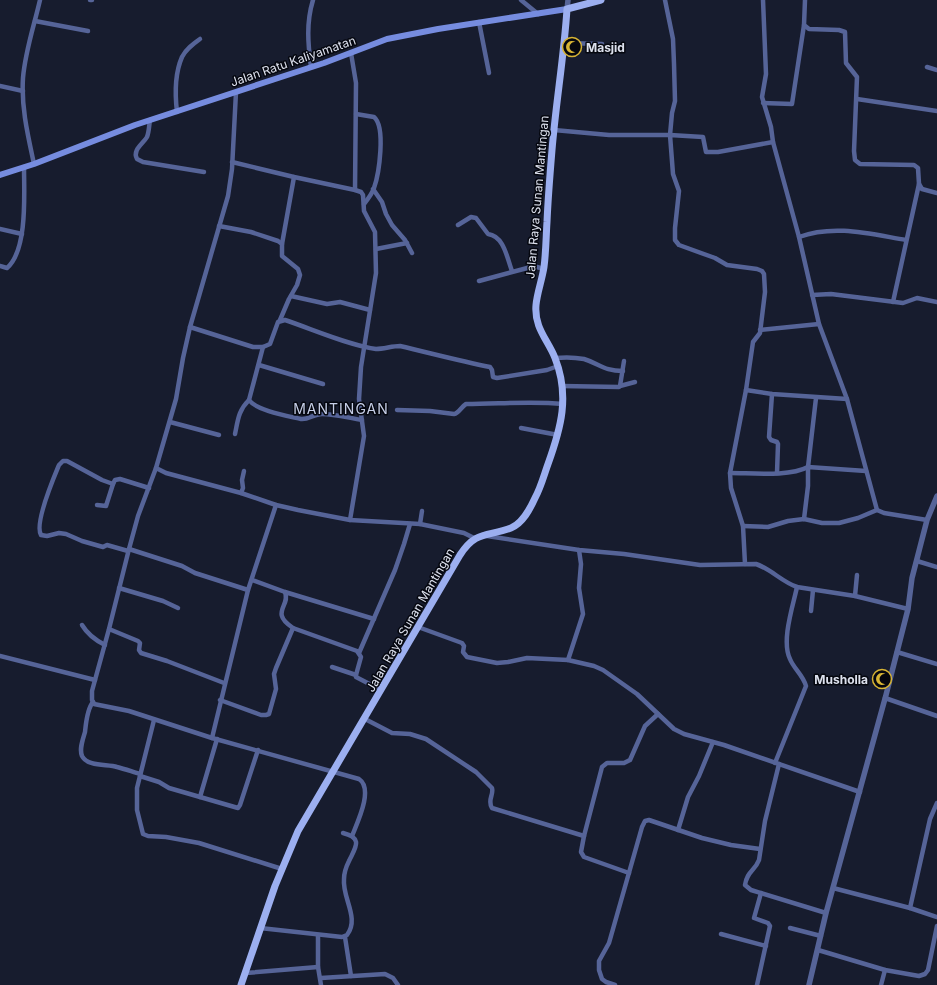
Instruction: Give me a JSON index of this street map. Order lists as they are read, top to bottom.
{
  "streets": {
    "main road": ["Jalan Ratu Kaliyamatan", "Jalan Raya Sunan Mantingan"]
  },
  "crossings": [
    ["Jalan Ratu Kaliyamatan", "Jalan Raya Sunan Mantingan"]
  ],
  "districts": ["MANTINGAN"],
  "places": {
    "mosque": ["Masjid", "Musholla"]
  }
}
